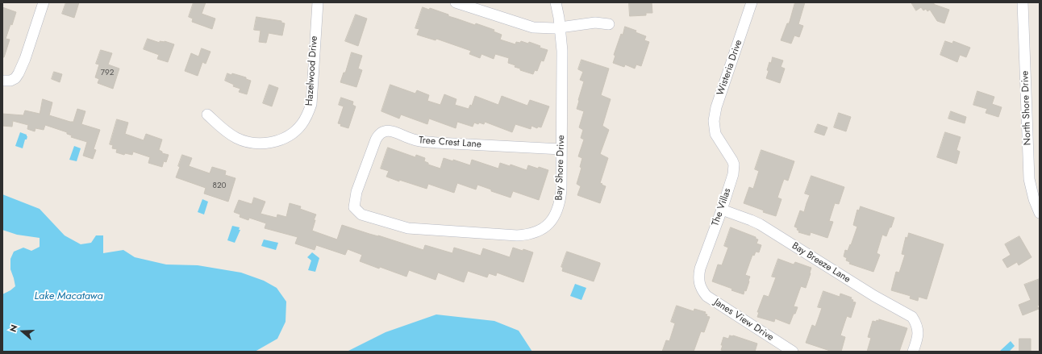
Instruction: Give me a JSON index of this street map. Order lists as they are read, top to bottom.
{
  "streets": {
    "street": [
      "Wisteria Drive",
      "Hazelwood Drive",
      "North Shore Drive",
      "Tree Crest Lane",
      "Bay Shore Drive",
      "The Villas",
      "Bay Breeze Lane",
      "Janes View Drive"
    ]
  },
  "crossings": [
    ["Wisteria Drive", "The Villas"],
    ["Tree Crest Lane", "Bay Shore Drive"],
    ["The Villas", "Bay Breeze Lane"],
    ["The Villas", "Janes View Drive"]
  ],
  "water": ["Lake Macatawa"],
  "house_numbers": ["792", "820"],
  "north": "left"
}
